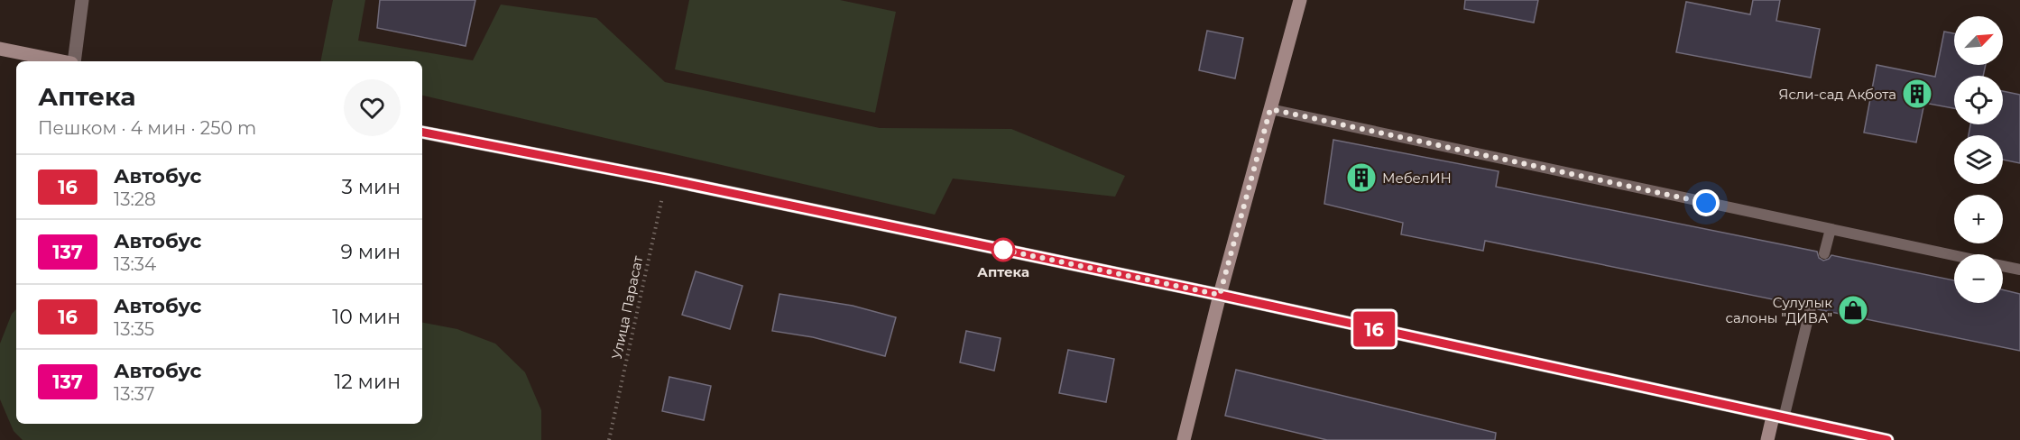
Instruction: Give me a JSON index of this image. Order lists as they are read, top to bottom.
{
  "streets": {
    "path": ["Улица Парасат"]
  },
  "places": {
    "building": ["Ясли-сад Ақбота", "МебелИН"],
    "other": ["Аптека"],
    "shop": ["Сулулык салоны \"ДИВА\""]
  },
  "lines": ["bus line 16"],
  "north": "top right",
  "page": {
    "on_map": "16",
    "map_buttons": ["+", "−"],
    "heading": ["Аптека", "Пешком · 4 мин · 250 m"],
    "list": [
      {
        "mark": "16",
        "name": "Автобус",
        "note": "13:28",
        "value": "3 мин"
      },
      {
        "mark": "137",
        "name": "Автобус",
        "note": "13:34",
        "value": "9 мин"
      },
      {
        "mark": "16",
        "name": "Автобус",
        "note": "13:35",
        "value": "10 мин"
      },
      {
        "mark": "137",
        "name": "Автобус",
        "note": "13:37",
        "value": "12 мин"
      }
    ]
  }
}
